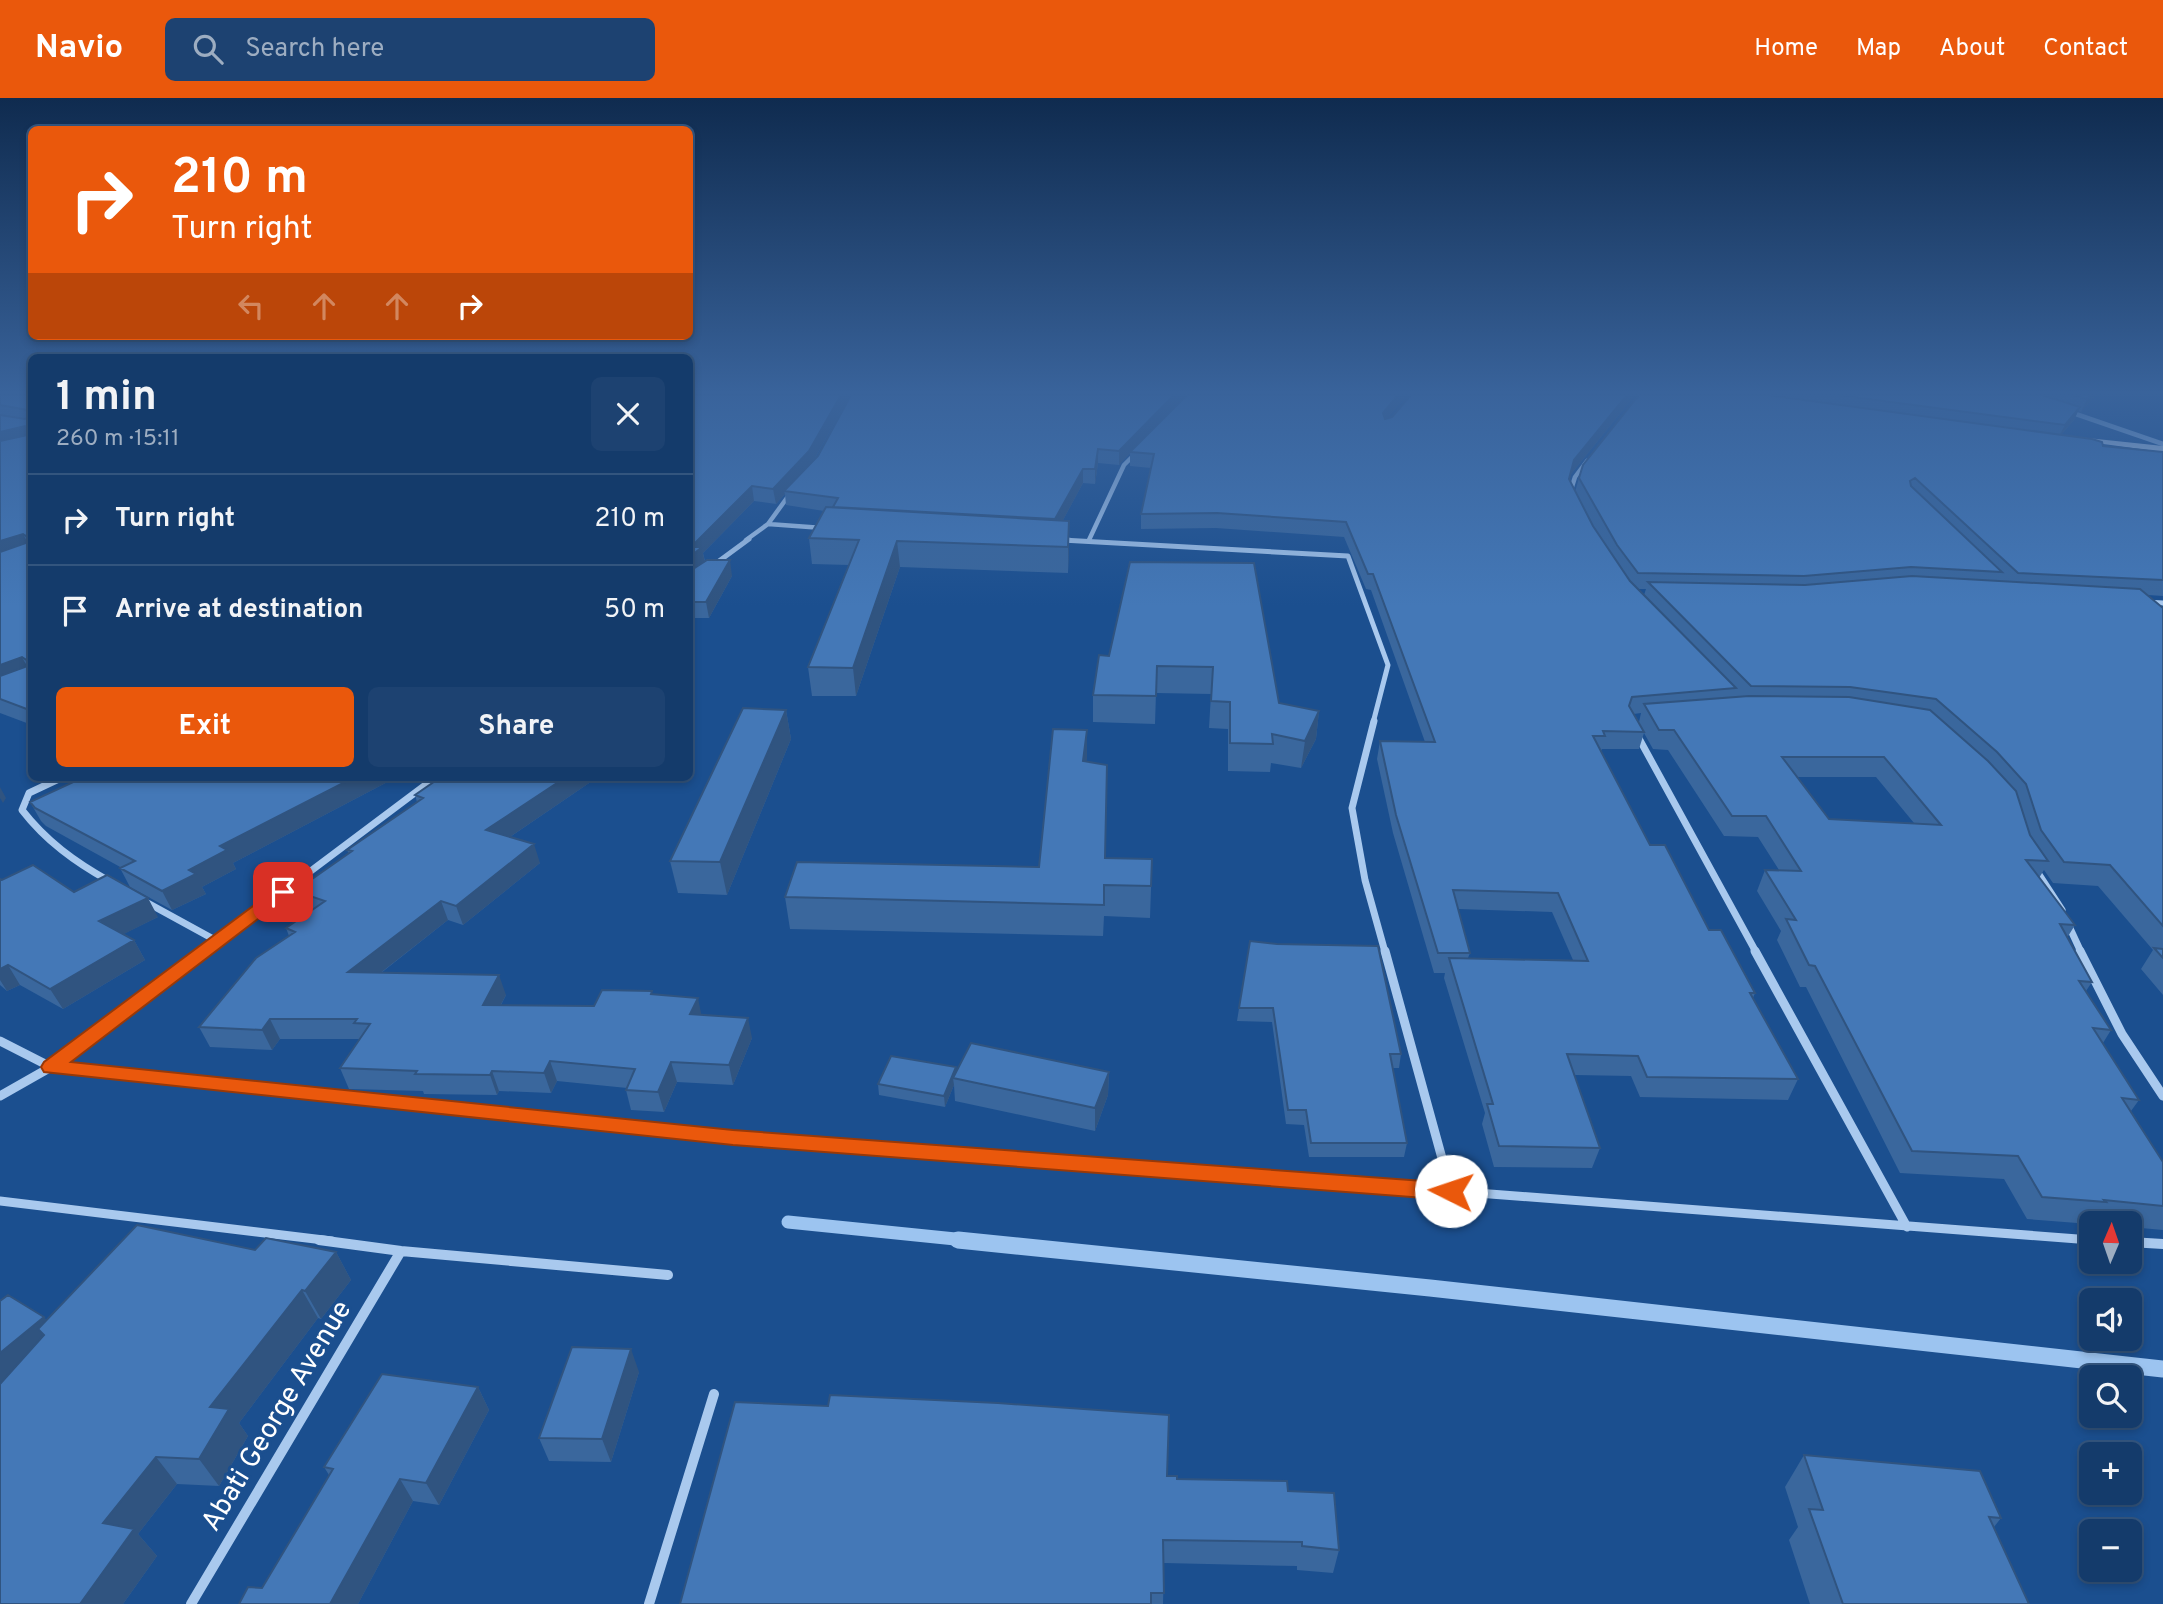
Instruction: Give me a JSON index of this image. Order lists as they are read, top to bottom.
{
  "streets": {
    "street": ["Abati George Avenue"]
  },
  "north": "top",
  "page": {
    "header": "Navio",
    "search": "Search here",
    "nav": [
      "Home",
      "Map",
      "About",
      "Contact"
    ],
    "turn": ["210 m", "Turn right"],
    "heading": ["1 min", "260 m · 15:11"],
    "list": [
      {
        "name": "Turn right",
        "value": "210 m"
      },
      {
        "name": "Arrive at destination",
        "value": "50 m"
      }
    ],
    "buttons": ["Exit", "Share"],
    "map_buttons": ["+", "−"]
  }
}
